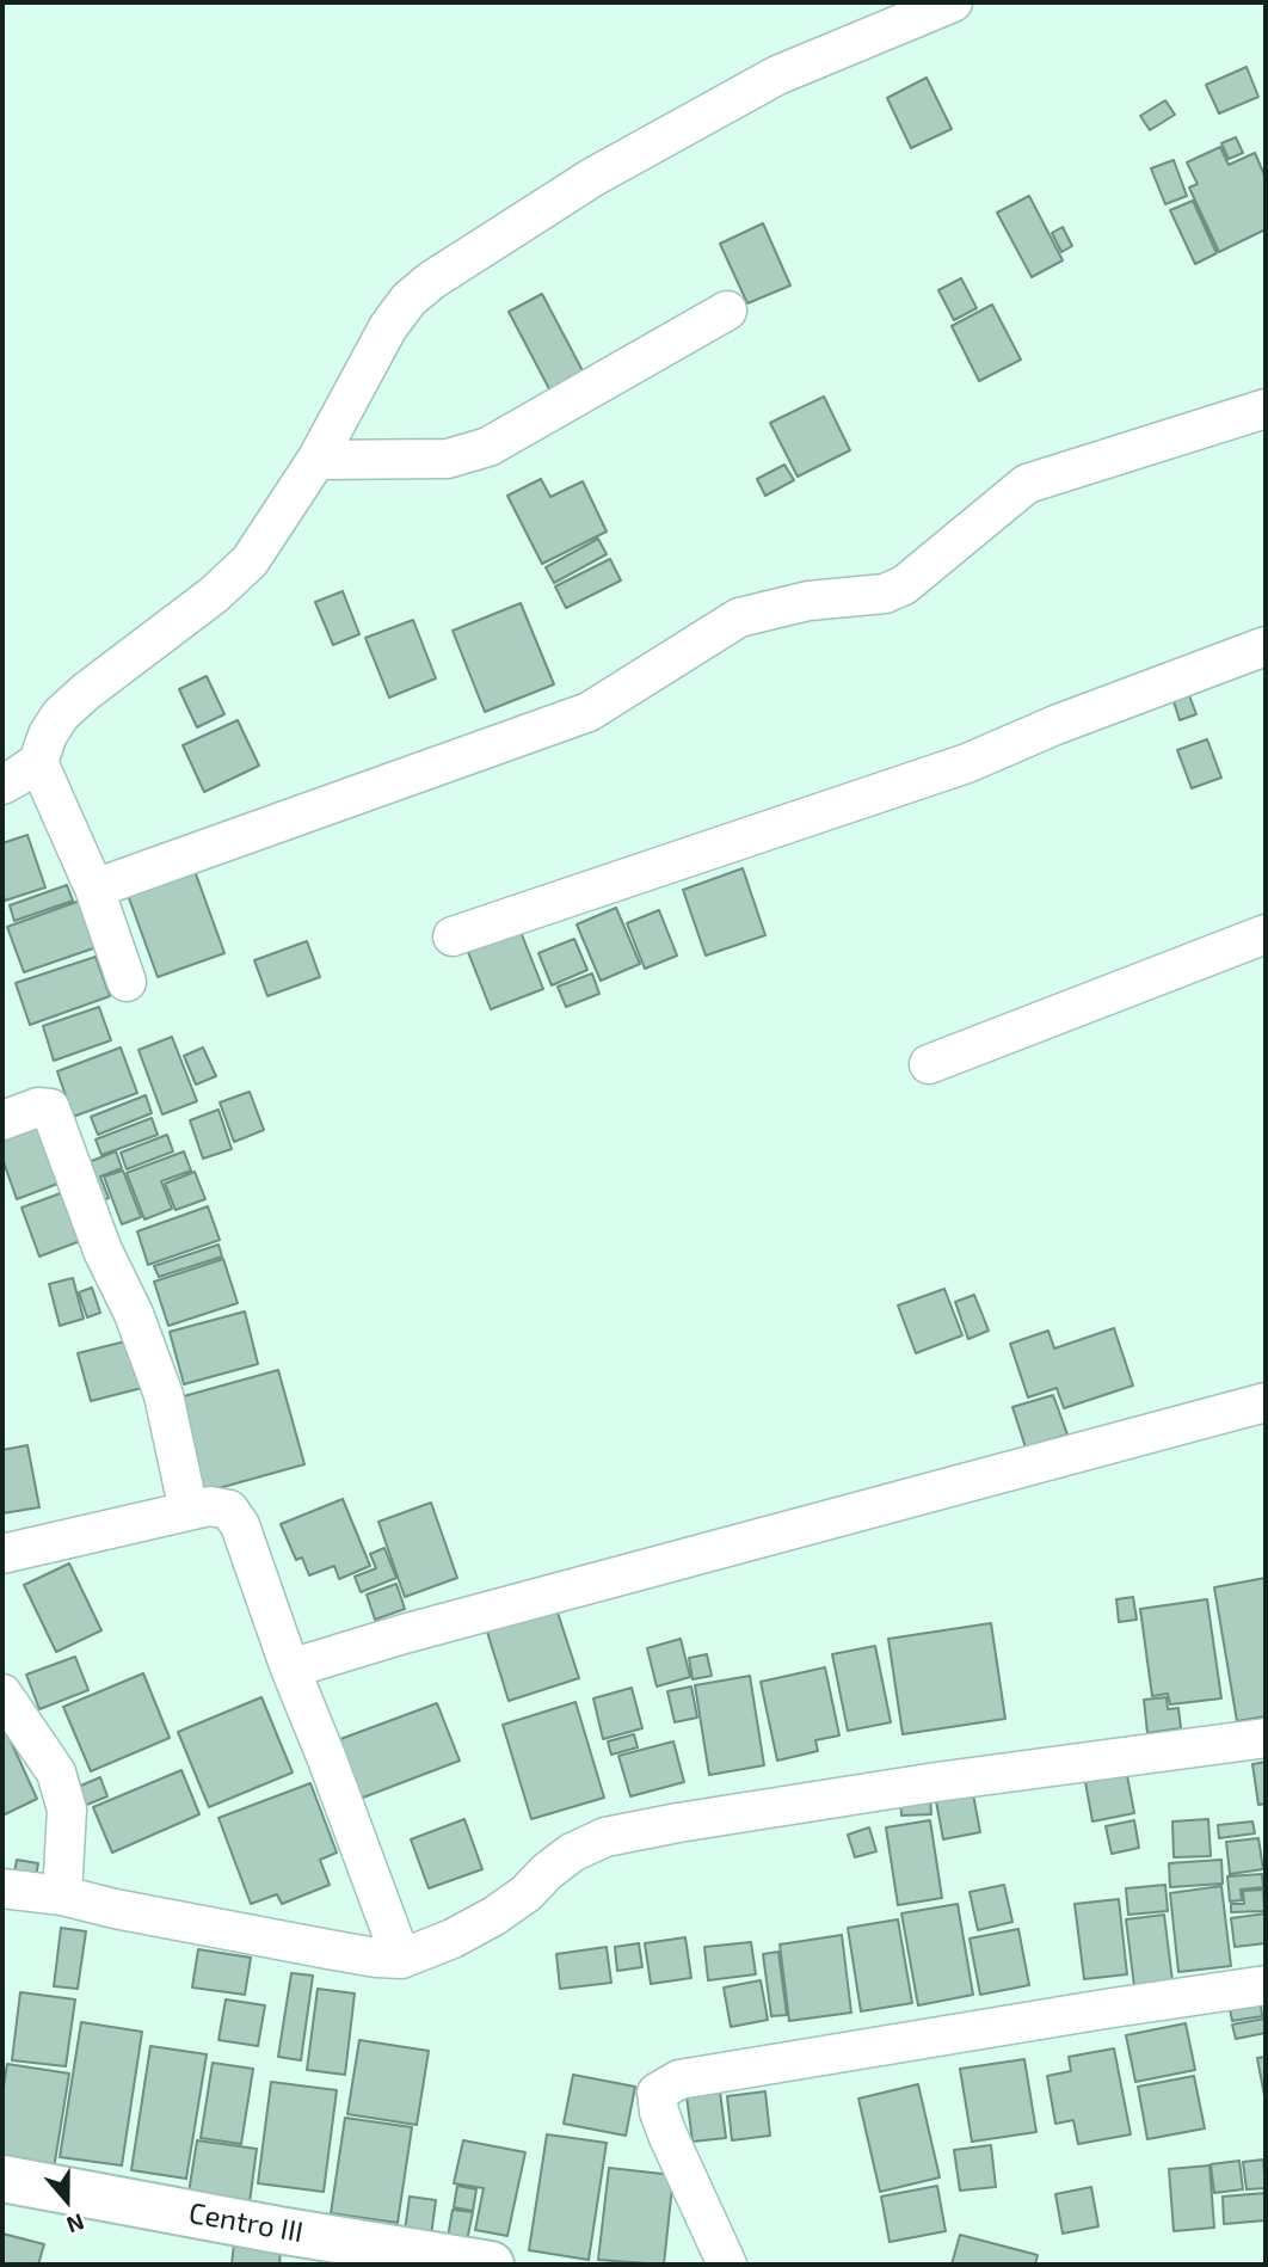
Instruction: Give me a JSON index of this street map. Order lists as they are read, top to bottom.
{
  "streets": {
    "street": ["Centro III"]
  },
  "north": "bottom"
}
